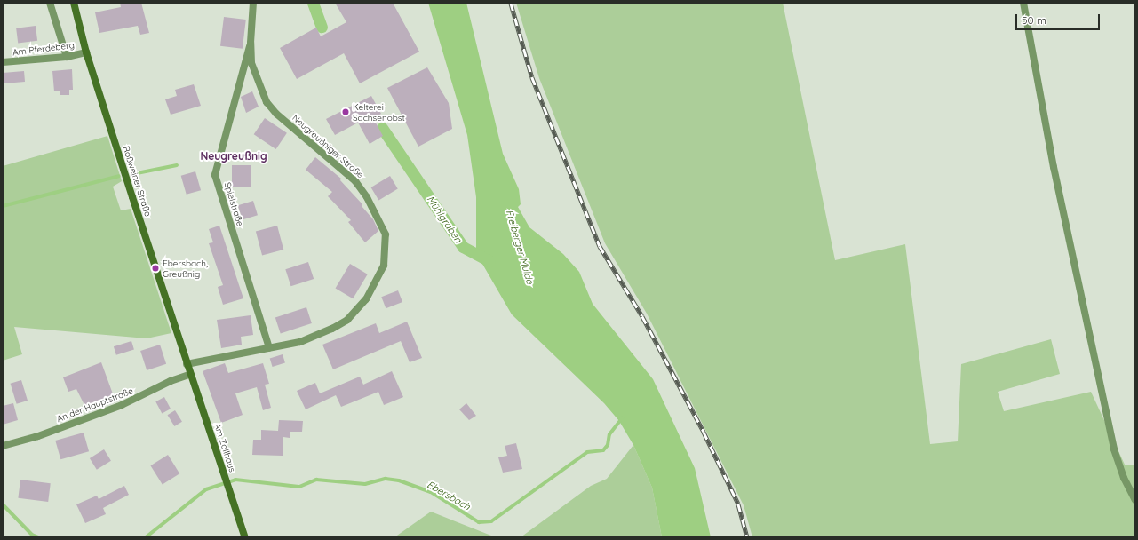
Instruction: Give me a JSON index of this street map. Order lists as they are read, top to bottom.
{
  "streets": {
    "main road": ["Roßweiner Straße", "Am Zollhaus"],
    "street": [
      "Am Pferdeberg",
      "Neugreußniger Straße",
      "Spielstraße",
      "An der Hauptstraße"
    ]
  },
  "crossings": [
    ["Am Pferdeberg", "Roßweiner Straße"],
    ["Neugreußniger Straße", "Roßweiner Straße"],
    ["Neugreußniger Straße", "Spielstraße"],
    ["Neugreußniger Straße", "Am Zollhaus"],
    ["Roßweiner Straße", "Am Zollhaus"],
    ["An der Hauptstraße", "Am Zollhaus"]
  ],
  "districts": ["Neugreußnig"],
  "water": ["Mühlgraben", "Freiberger Mulde", "Ebersbach"],
  "places": ["Kelterei Sachsenobst", "Ebersbach, Greußnig"],
  "scale_bar": "50 m"
}
